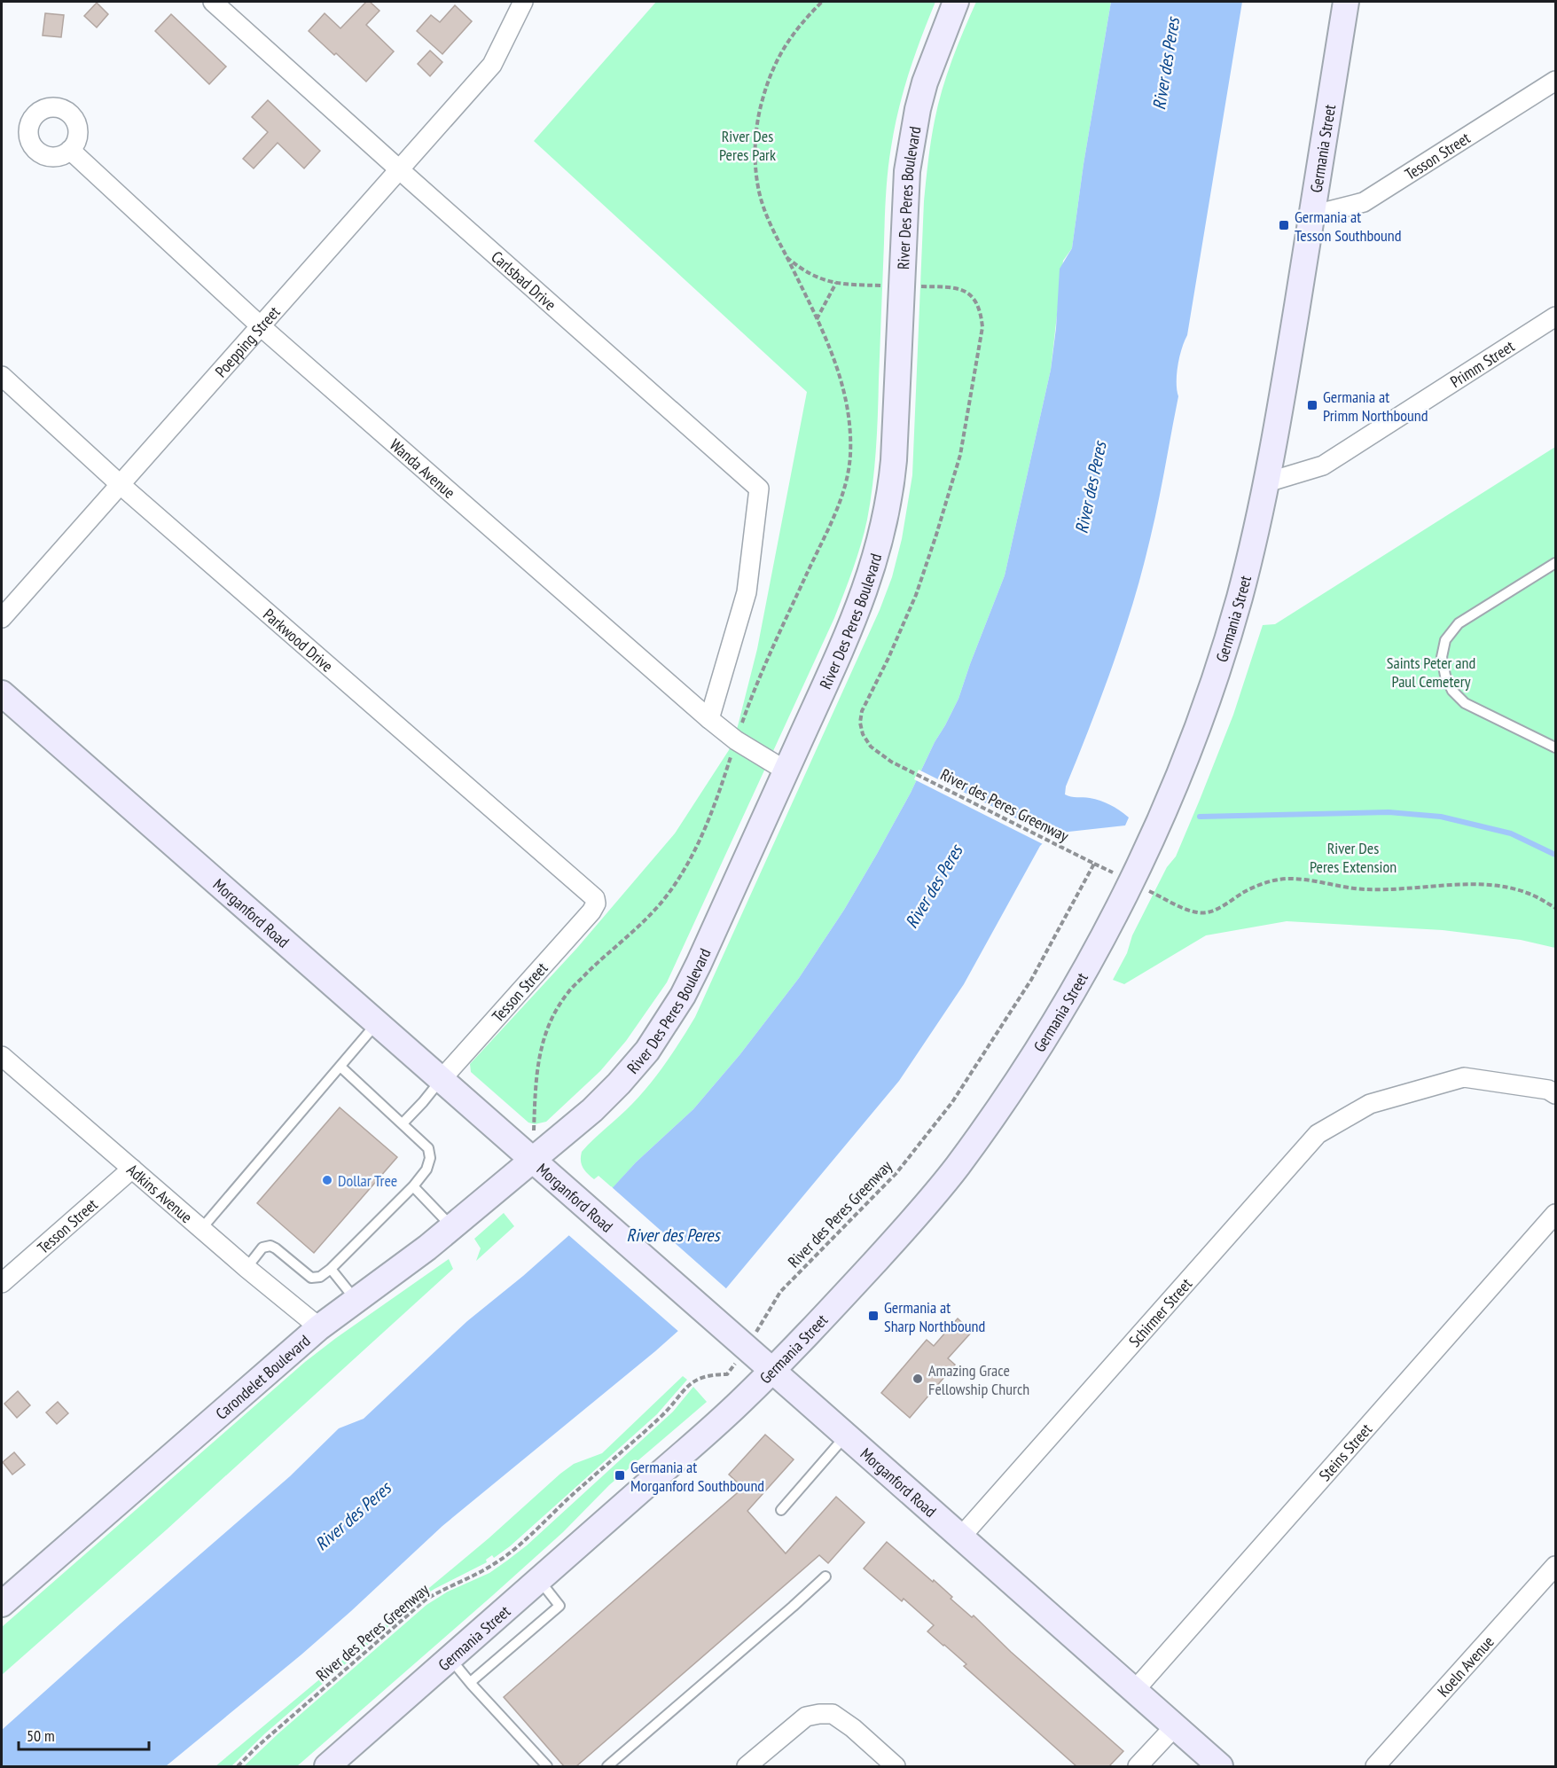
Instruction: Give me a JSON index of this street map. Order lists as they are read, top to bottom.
{
  "streets": {
    "main road": [
      "Germania Street",
      "River Des Peres Boulevard",
      "Morganford Road",
      "Carondelet Boulevard"
    ],
    "street": [
      "Tesson Street",
      "Carlsbad Drive",
      "Poepping Street",
      "Primm Street",
      "Wanda Avenue",
      "Parkwood Drive",
      "Adkins Avenue",
      "Schirmer Street",
      "Steins Street",
      "Koeln Avenue"
    ],
    "path": ["River des Peres Greenway"]
  },
  "crossings": [
    ["Germania Street", "Tesson Street"],
    ["Germania Street", "Primm Street"],
    ["Germania Street", "Morganford Road"],
    ["Tesson Street", "Parkwood Drive"],
    ["Tesson Street", "Morganford Road"],
    ["Tesson Street", "Adkins Avenue"],
    ["River Des Peres Boulevard", "Wanda Avenue"],
    ["River Des Peres Boulevard", "Morganford Road"],
    ["River Des Peres Boulevard", "Carondelet Boulevard"],
    ["Carlsbad Drive", "Poepping Street"],
    ["Carlsbad Drive", "Wanda Avenue"],
    ["Poepping Street", "Wanda Avenue"],
    ["Poepping Street", "Parkwood Drive"],
    ["Morganford Road", "Schirmer Street"],
    ["Morganford Road", "Carondelet Boulevard"],
    ["Morganford Road", "Steins Street"],
    ["Adkins Avenue", "Carondelet Boulevard"]
  ],
  "water": ["River des Peres"],
  "parks": ["River Des Peres Park", "Saints Peter and Paul Cemetery", "River Des Peres Extension"],
  "places": {
    "transit": [
      "Germania at Tesson Southbound",
      "Germania at Primm Northbound",
      "Germania at Sharp Northbound",
      "Germania at Morganford Southbound"
    ],
    "other": ["Dollar Tree", "Amazing Grace Fellowship Church"]
  },
  "scale_bar": "50 m"
}
